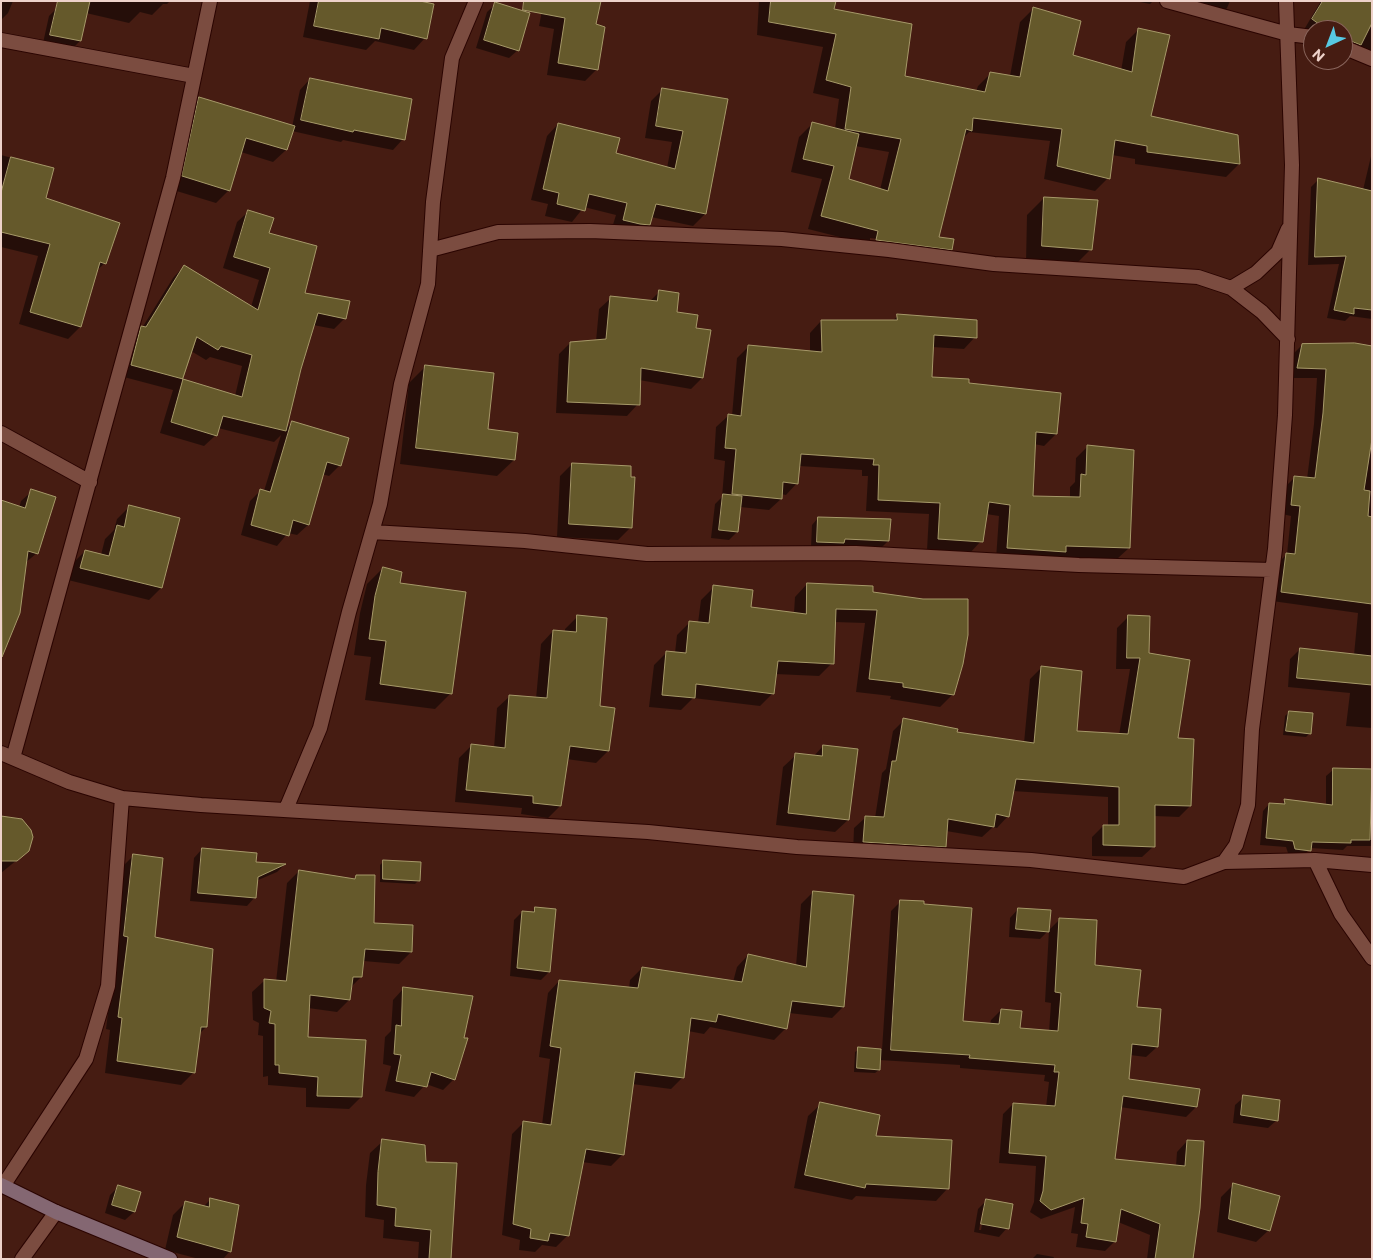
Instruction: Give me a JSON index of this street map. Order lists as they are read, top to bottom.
{
  "north": "bottom left"
}
